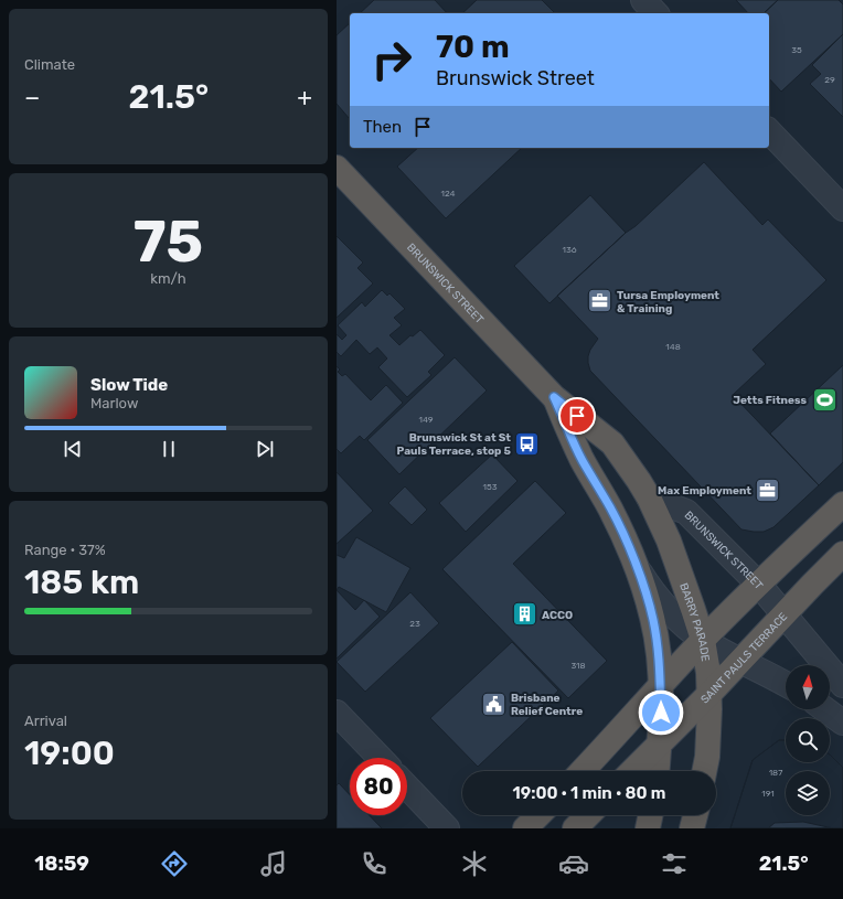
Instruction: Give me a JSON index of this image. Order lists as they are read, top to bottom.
{
  "streets": {
    "highway": ["BRUNSWICK STREET", "BARRY PARADE", "SAINT PAULS TERRACE"]
  },
  "crossings": [
    ["BRUNSWICK STREET", "BARRY PARADE"],
    ["BRUNSWICK STREET", "SAINT PAULS TERRACE"],
    ["BARRY PARADE", "SAINT PAULS TERRACE"]
  ],
  "places": {
    "office": ["Tursa Employment & Training", "Max Employment"],
    "sports": ["Jetts Fitness"],
    "bus stop": ["Brunswick St at St Pauls Terrace, stop 5"],
    "building": ["ACCO"],
    "public building": ["Brisbane Relief Centre"]
  },
  "house_numbers": [
    "35",
    "29",
    "124",
    "136",
    "148",
    "149",
    "153",
    "23",
    "318",
    "187",
    "191"
  ],
  "north": "top",
  "page": {
    "tile": [
      "Climate",
      ["75", "km/h"],
      ["Range · 37%", "185 km"],
      ["Arrival", "19:00"]
    ],
    "turn": ["70 m", "Brunswick Street"],
    "heat": ["−", "21.5°", "+"],
    "then": "Then",
    "song": ["Slow Tide", "Marlow"],
    "limit": "80",
    "trip": "19:00 · 1 min · 80 m",
    "tabs": ["18:59", "21.5°"]
  }
}
